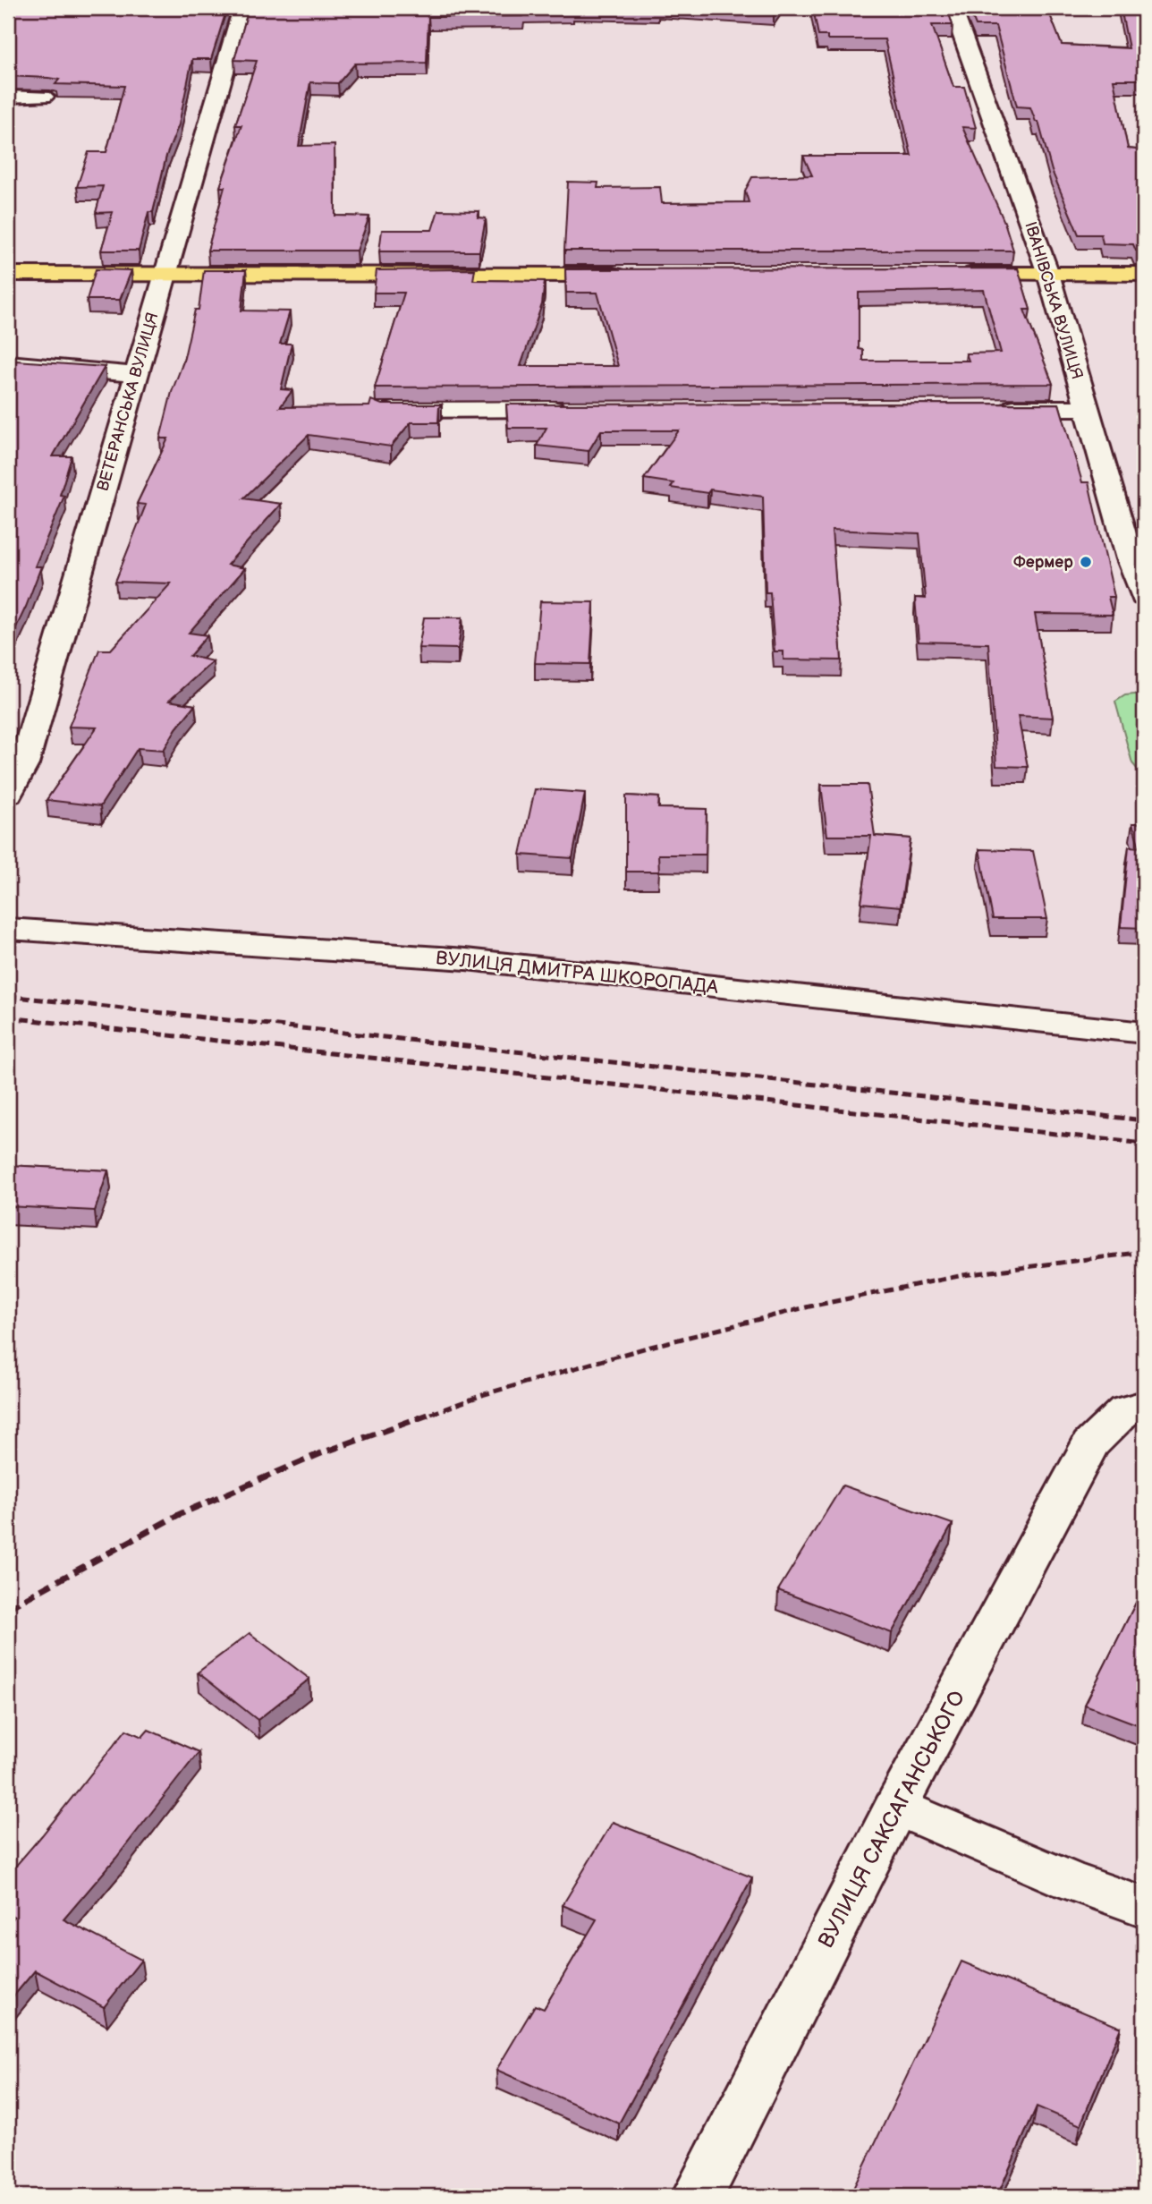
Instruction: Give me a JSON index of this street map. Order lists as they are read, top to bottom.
{
  "streets": {
    "street": [
      "ІВАНІВСЬКА ВУЛИЦЯ",
      "ВЕТЕРАНСЬКА ВУЛИЦЯ",
      "ВУЛИЦЯ ДМИТРА ШКОРОПАДА",
      "ВУЛИЦЯ САКСАГАНСЬКОГО"
    ]
  },
  "places": ["Фермер"]
}
